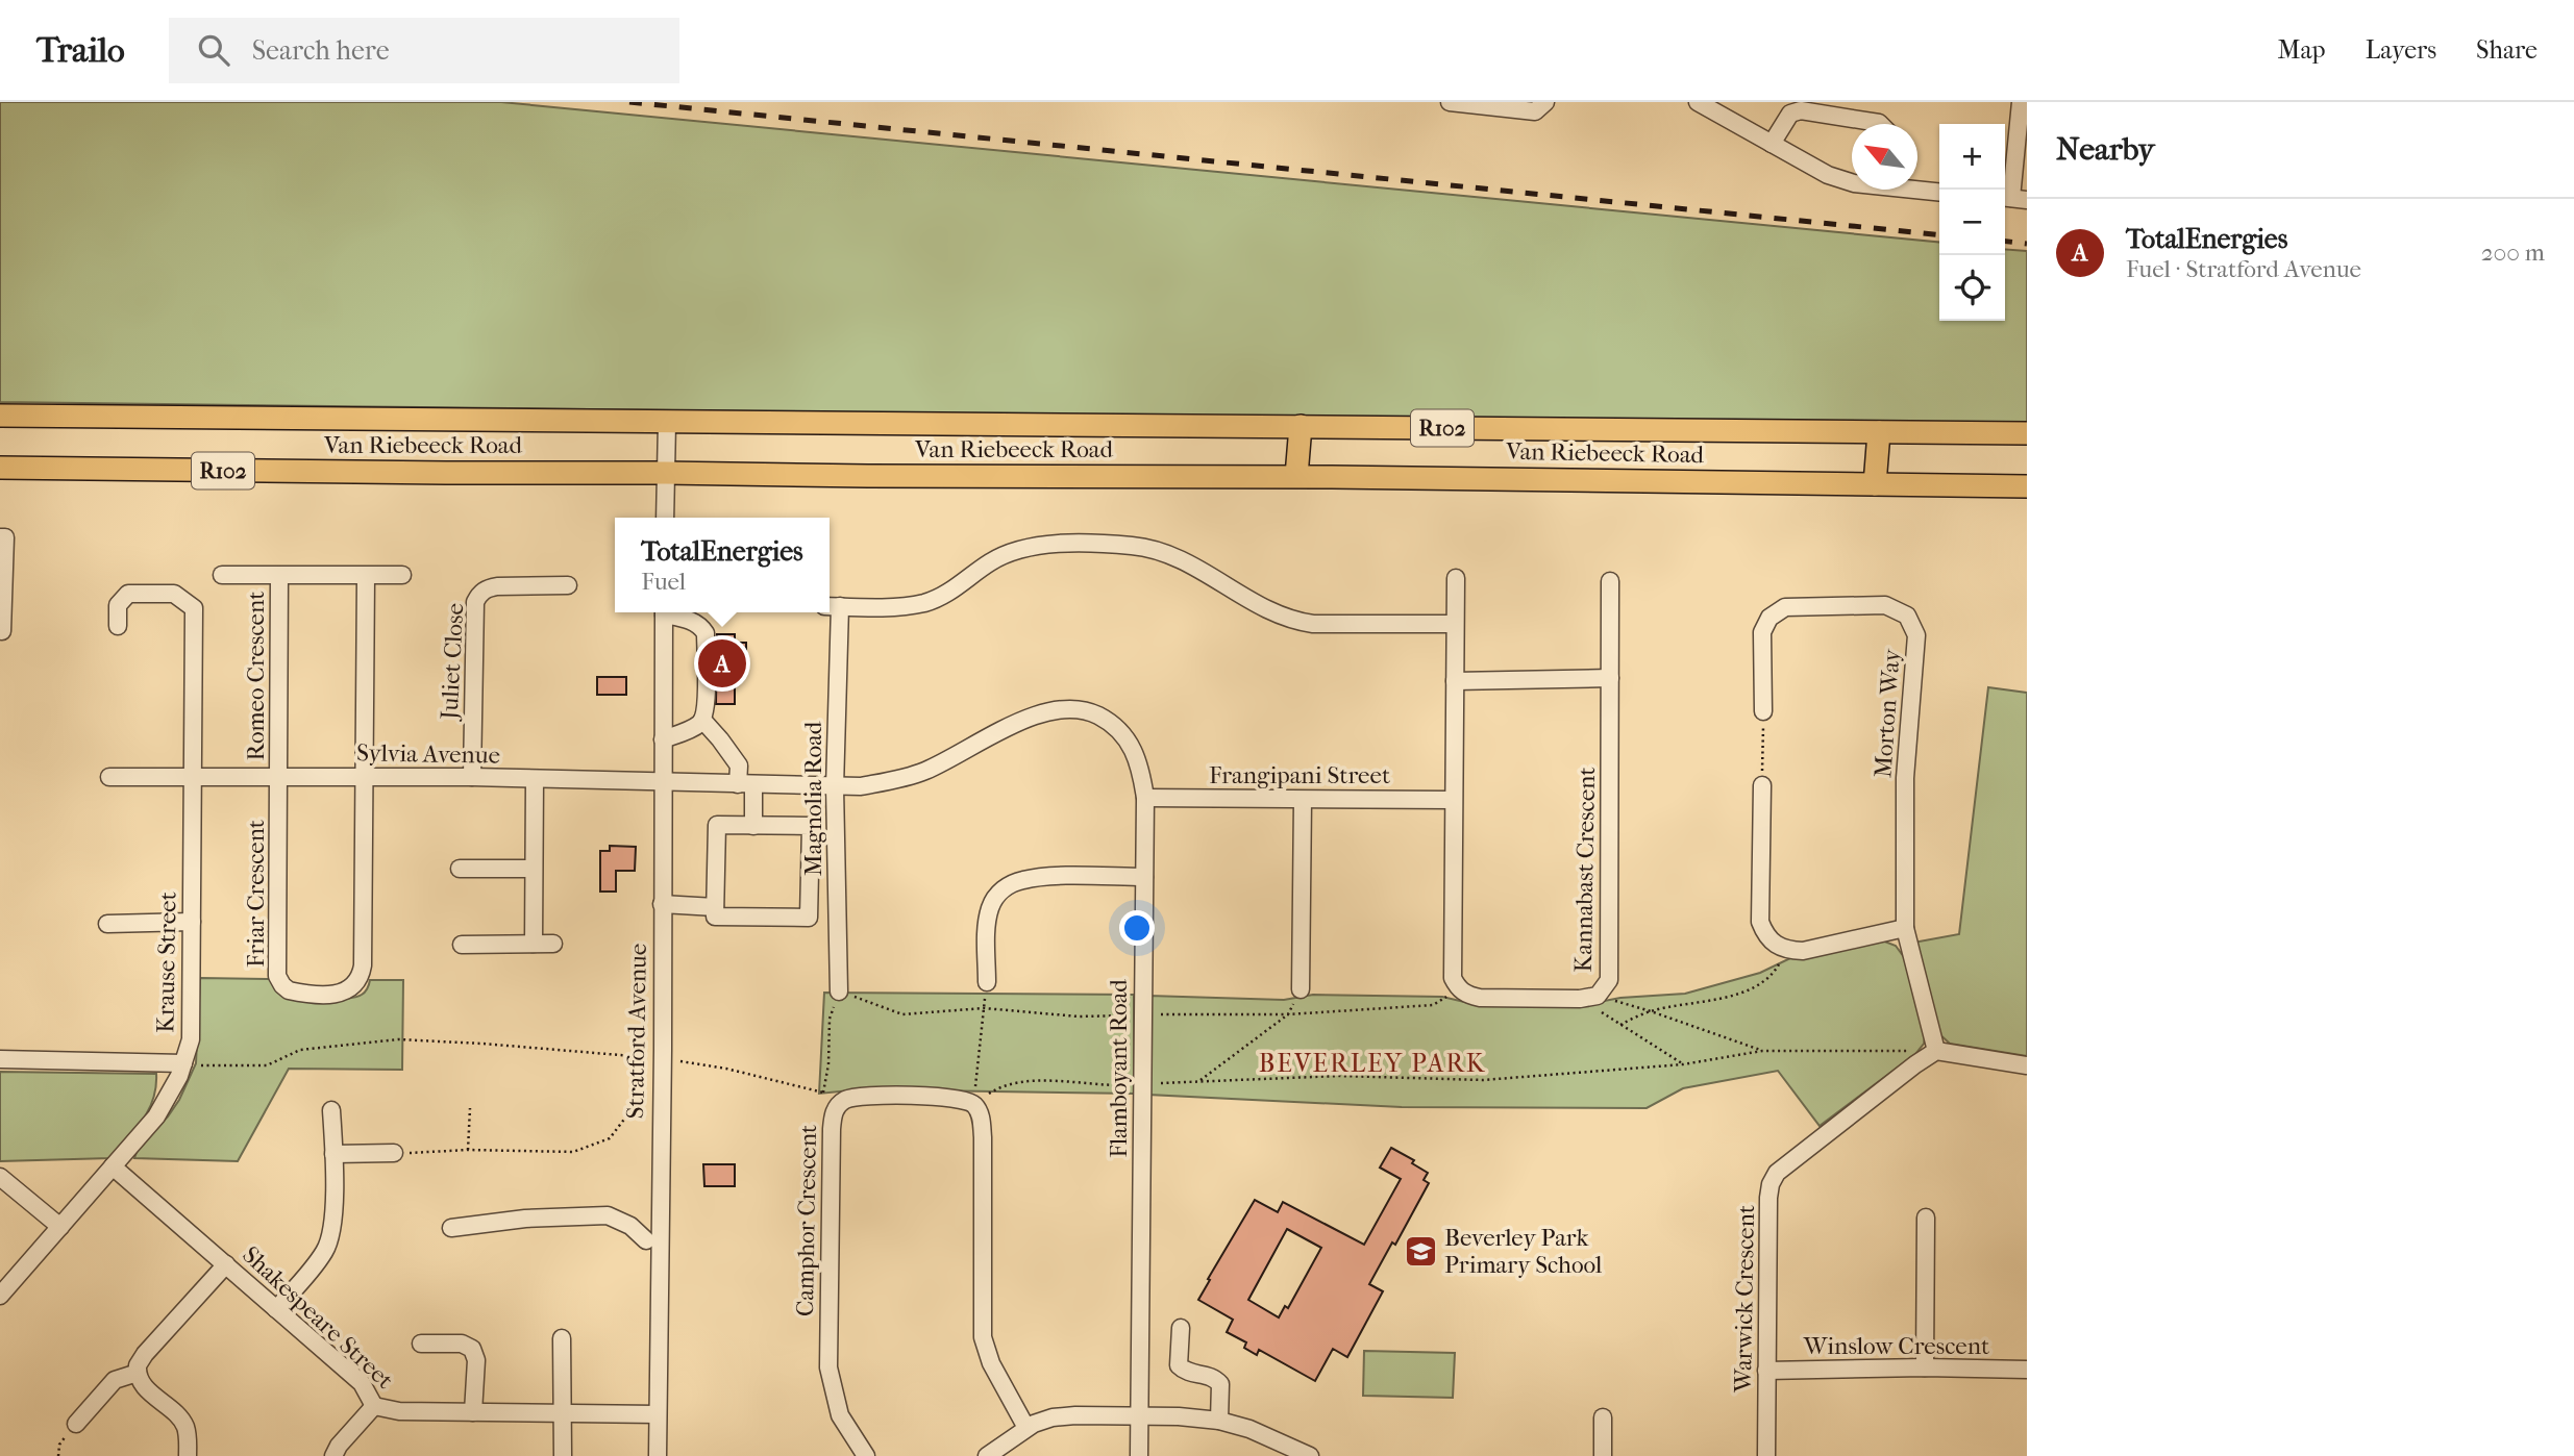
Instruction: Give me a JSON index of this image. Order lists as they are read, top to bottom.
{
  "streets": {
    "main road": ["R102", "Van Riebeeck Road"],
    "street": [
      "Juliet Close",
      "Romeo Crescent",
      "Morton Way",
      "Sylvia Avenue",
      "Frangipani Street",
      "Magnolia Road",
      "Kannabast Crescent",
      "Friar Crescent",
      "Krause Street",
      "Stratford Avenue",
      "Flamboyant Road",
      "Camphor Crescent",
      "Warwick Crescent",
      "Shakespeare Street",
      "Winslow Crescent"
    ]
  },
  "crossings": [
    ["Juliet Close", "Sylvia Avenue"],
    ["Romeo Crescent", "Sylvia Avenue"],
    ["Romeo Crescent", "Friar Crescent"],
    ["Morton Way", "Warwick Crescent"],
    ["Sylvia Avenue", "Friar Crescent"],
    ["Sylvia Avenue", "Krause Street"],
    ["Sylvia Avenue", "Stratford Avenue"],
    ["Sylvia Avenue", "Flamboyant Road"],
    ["Frangipani Street", "Kannabast Crescent"],
    ["Frangipani Street", "Flamboyant Road"],
    ["Magnolia Road", "Flamboyant Road"],
    ["Krause Street", "Shakespeare Street"],
    ["Stratford Avenue", "Flamboyant Road"],
    ["Stratford Avenue", "Shakespeare Street"],
    ["Warwick Crescent", "Winslow Crescent"]
  ],
  "districts": ["BEVERLEY PARK"],
  "places": {
    "school or university": ["Beverley Park Primary School"]
  },
  "north": "top left",
  "page": {
    "header": "Trailo",
    "search": "Search here",
    "nav": ["Map", "Layers", "Share"],
    "heading": "Nearby",
    "map_buttons": ["+", "−"],
    "list": [
      {
        "mark": "A",
        "name": "TotalEnergies",
        "note": "Fuel · Stratford Avenue",
        "value": "200 m"
      }
    ],
    "popup": ["TotalEnergies", "Fuel"],
    "pins": "A"
  }
}
